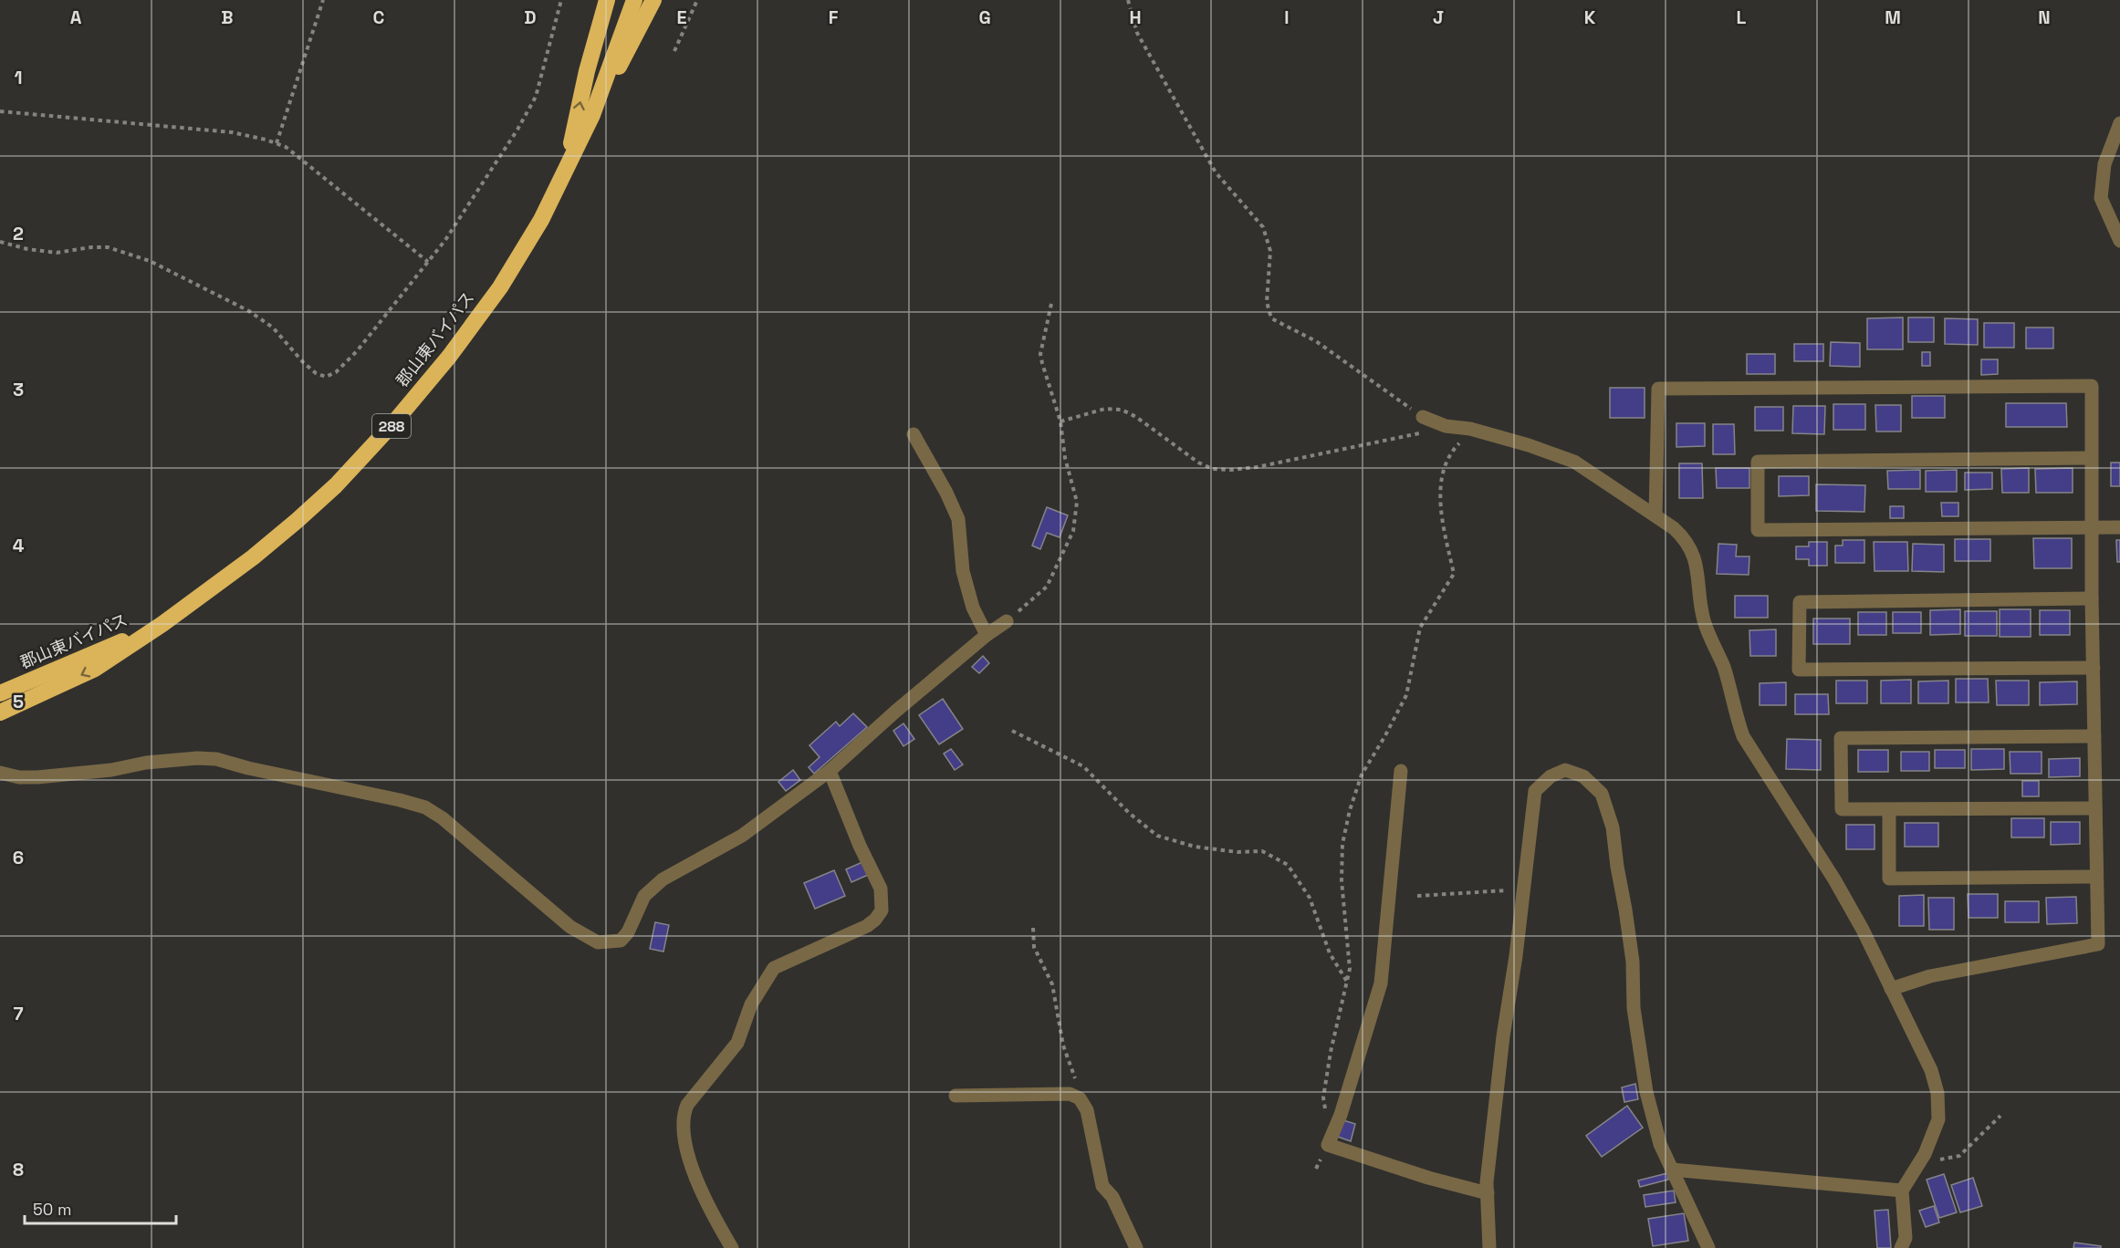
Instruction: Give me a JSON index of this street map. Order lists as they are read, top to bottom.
{
  "streets": {
    "highway": ["郡山東バイパス", "288"]
  },
  "scale_bar": "50 m",
  "grid": {
    "columns": [
      "A",
      "B",
      "C",
      "D",
      "E",
      "F",
      "G",
      "H",
      "I",
      "J",
      "K",
      "L",
      "M",
      "N"
    ],
    "rows": [
      "1",
      "2",
      "3",
      "4",
      "5",
      "6",
      "7",
      "8"
    ]
  }
}
